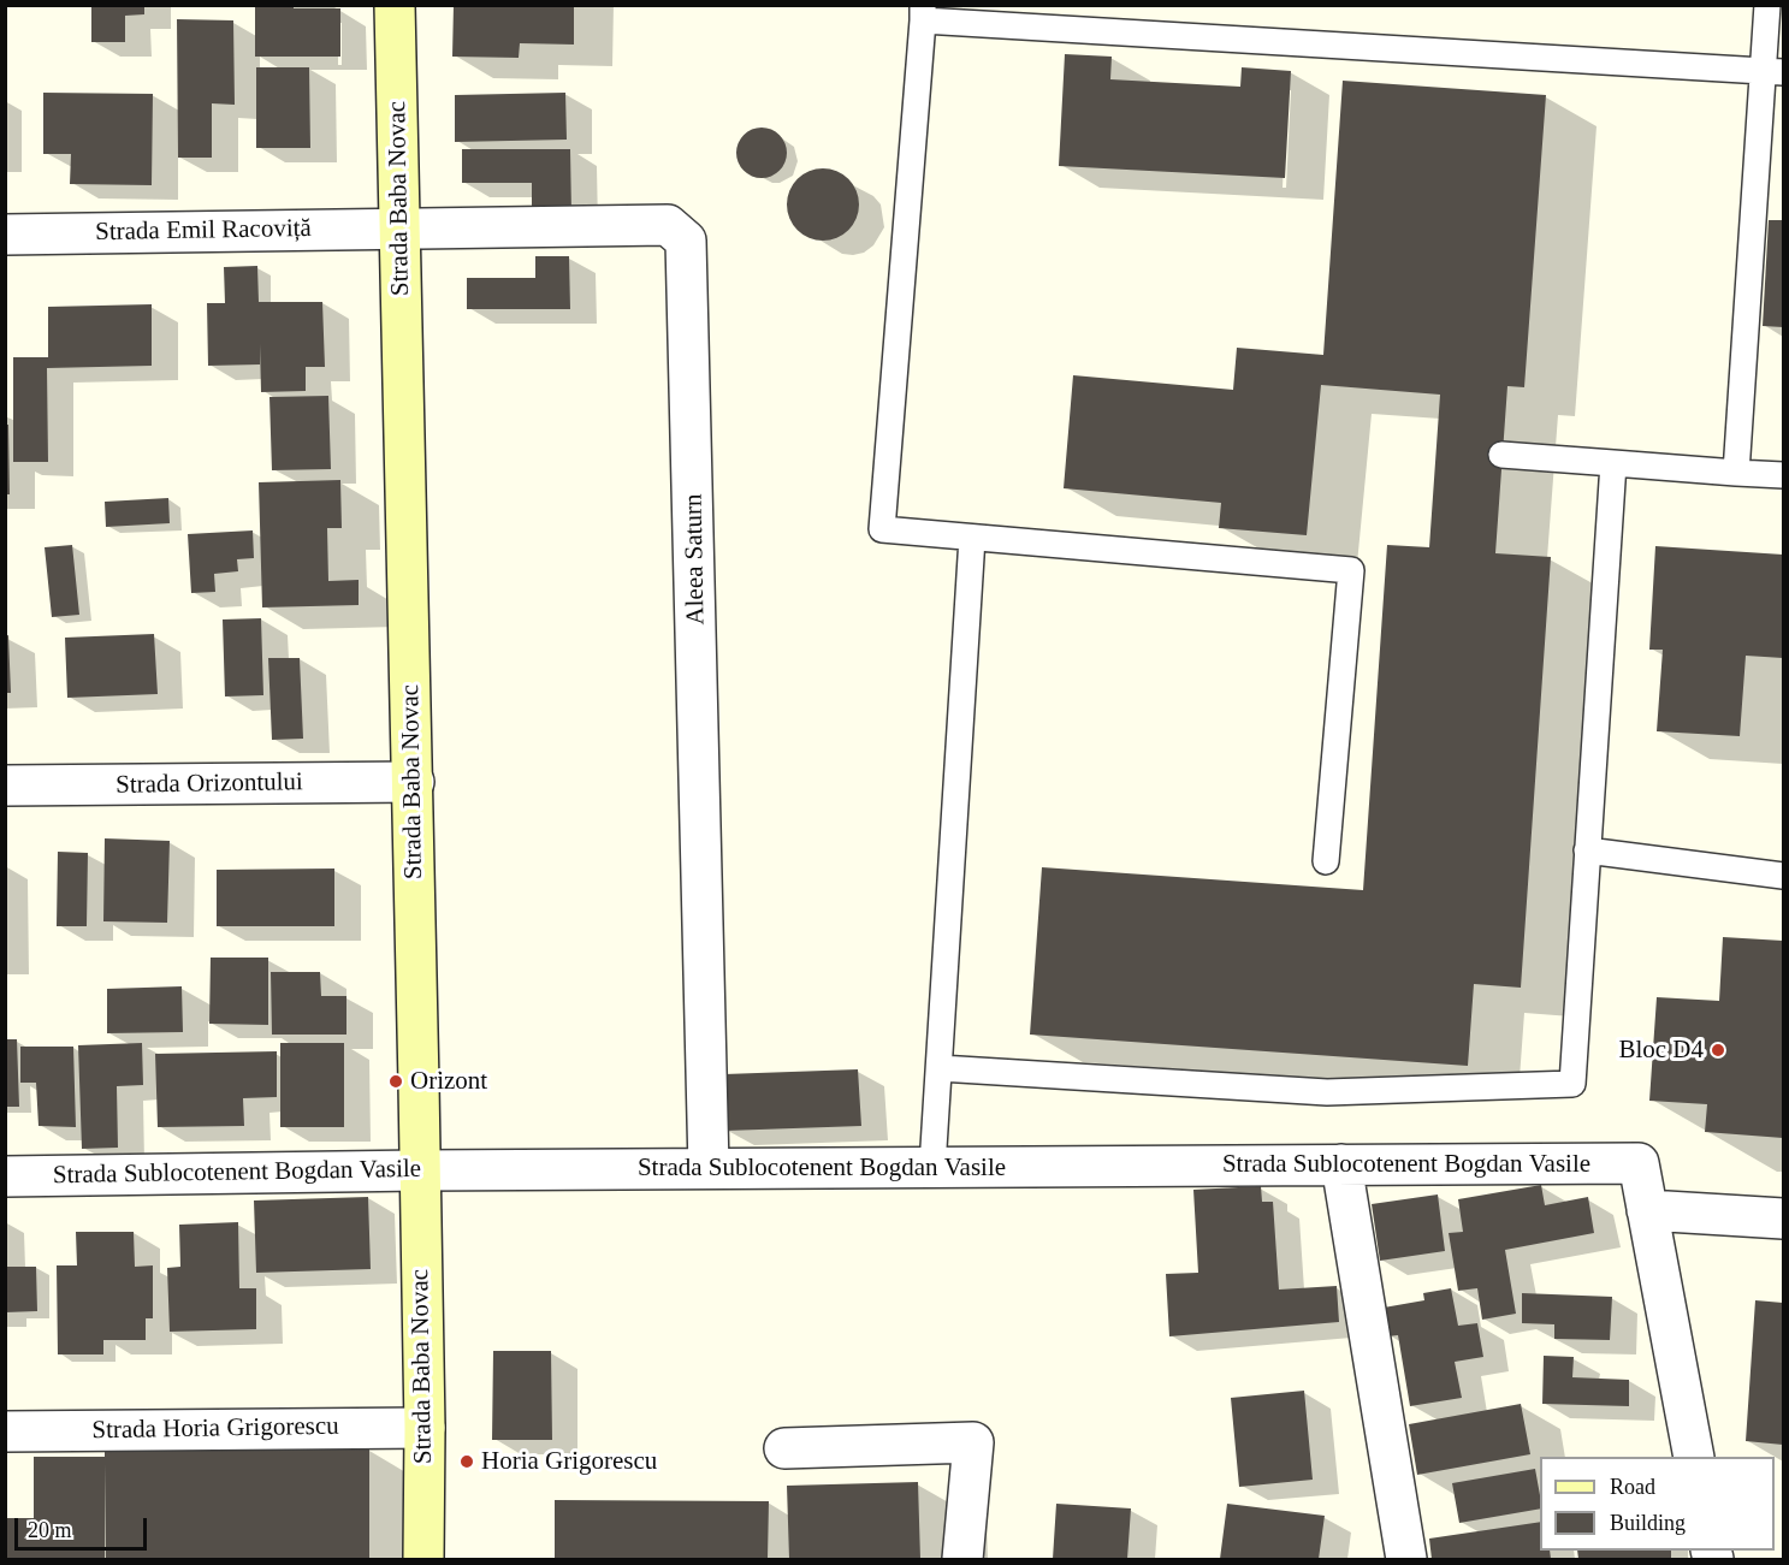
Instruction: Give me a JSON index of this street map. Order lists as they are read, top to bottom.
{
  "streets": {
    "main road": ["Strada Baba Novac"],
    "street": [
      "Strada Emil Racoviță",
      "Aleea Saturn",
      "Strada Orizontului",
      "Strada Sublocotenent Bogdan Vasile",
      "Strada Horia Grigorescu"
    ]
  },
  "crossings": [
    ["Strada Baba Novac", "Strada Emil Racoviță"],
    ["Strada Baba Novac", "Aleea Saturn"],
    ["Strada Baba Novac", "Strada Orizontului"],
    ["Strada Baba Novac", "Strada Sublocotenent Bogdan Vasile"],
    ["Strada Baba Novac", "Strada Horia Grigorescu"],
    ["Strada Emil Racoviță", "Aleea Saturn"],
    ["Aleea Saturn", "Strada Sublocotenent Bogdan Vasile"]
  ],
  "places": ["Bloc D4", "Orizont", "Horia Grigorescu"],
  "legend": ["Road", "Building"],
  "scale_bar": "20 m"
}
